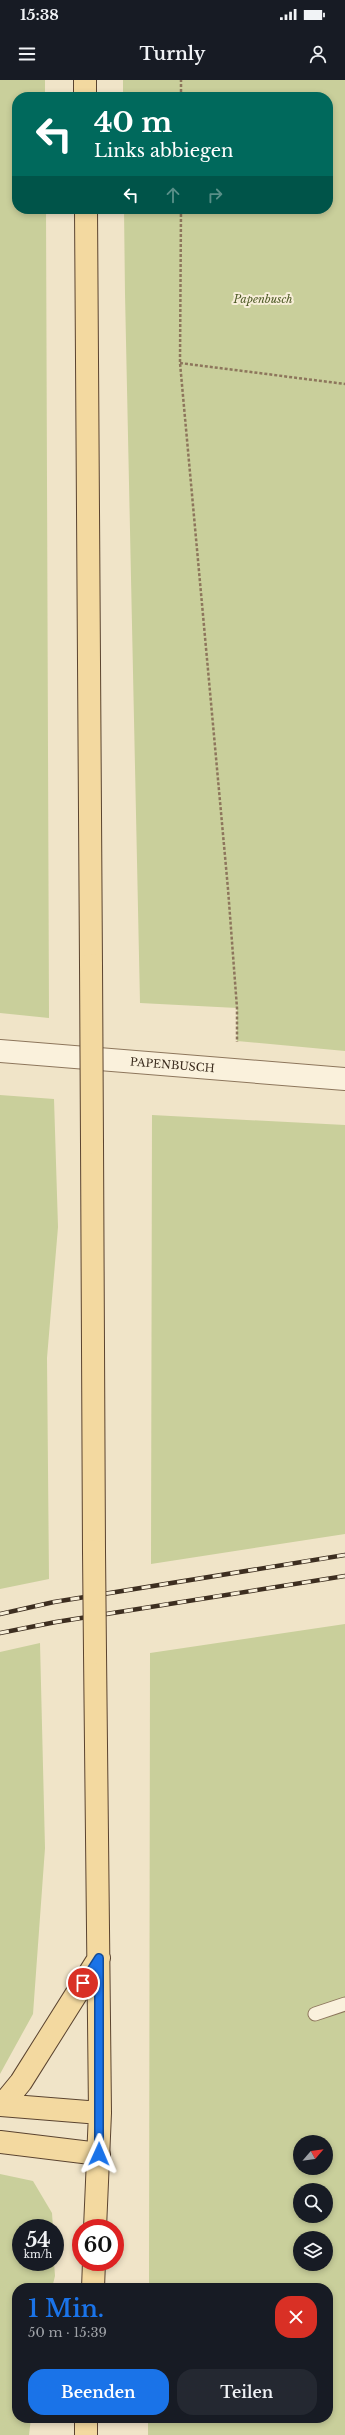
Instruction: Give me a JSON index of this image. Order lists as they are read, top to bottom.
{
  "streets": {
    "street": ["PAPENBUSCH"]
  },
  "parks": ["Papenbusch"],
  "north": "top right",
  "page": {
    "status": "15:38",
    "header": "Turnly",
    "turn": ["40 m", "Links abbiegen"],
    "speed": "54 km/h",
    "limit": "60",
    "heading": ["1 Min.", "50 m · 15:39"],
    "buttons": ["Beenden", "Teilen"]
  }
}
